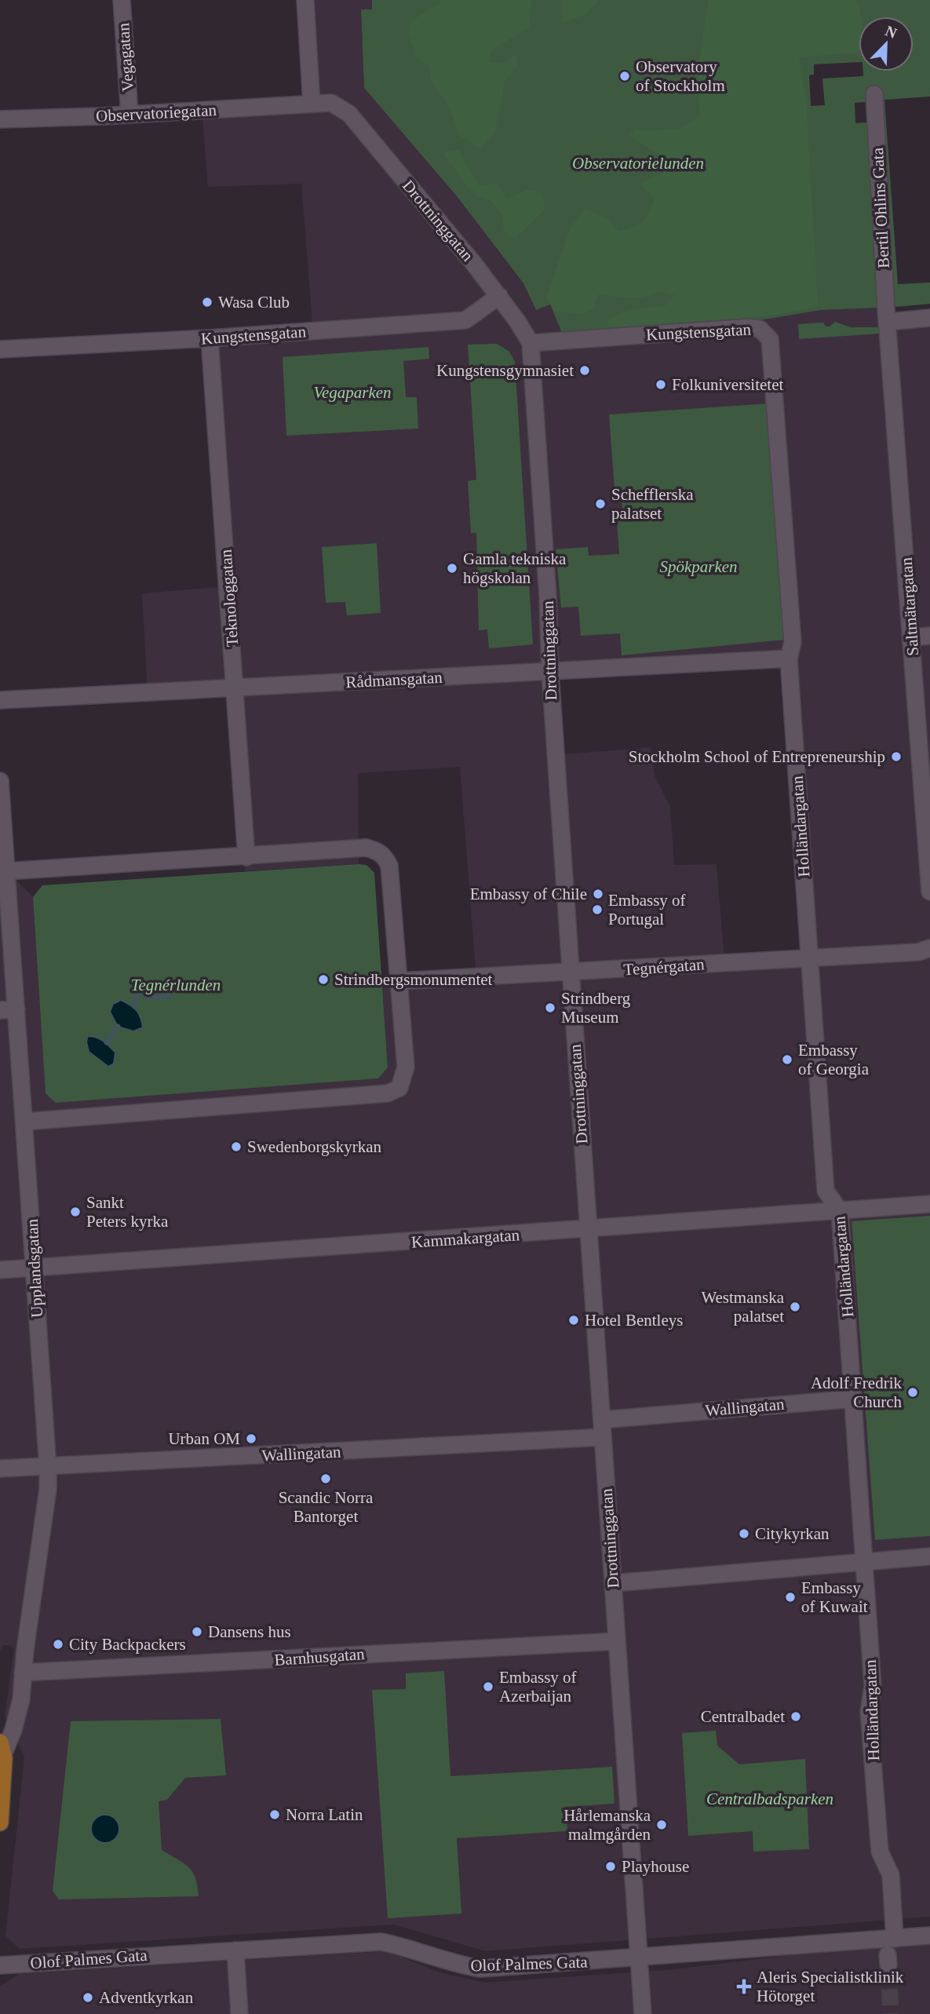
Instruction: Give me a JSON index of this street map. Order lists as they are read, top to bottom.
{
  "streets": {
    "street": [
      "Vegagatan",
      "Observatoriegatan",
      "Bertil Ohlins Gata",
      "Drottninggatan",
      "Kungstensgatan",
      "Teknologgatan",
      "Saltmätargatan",
      "Rådmansgatan",
      "Holländargatan",
      "Tegnérgatan",
      "Kammakargatan",
      "Upplandsgatan",
      "Wallingatan",
      "Barnhusgatan",
      "Olof Palmes Gata"
    ]
  },
  "crossings": [
    ["Vegagatan", "Observatoriegatan"],
    ["Observatoriegatan", "Drottninggatan"],
    ["Bertil Ohlins Gata", "Saltmätargatan"],
    ["Drottninggatan", "Kungstensgatan"],
    ["Drottninggatan", "Rådmansgatan"],
    ["Drottninggatan", "Tegnérgatan"],
    ["Drottninggatan", "Kammakargatan"],
    ["Drottninggatan", "Wallingatan"],
    ["Drottninggatan", "Barnhusgatan"],
    ["Drottninggatan", "Olof Palmes Gata"],
    ["Kungstensgatan", "Teknologgatan"],
    ["Kungstensgatan", "Holländargatan"],
    ["Teknologgatan", "Rådmansgatan"],
    ["Rådmansgatan", "Holländargatan"],
    ["Holländargatan", "Tegnérgatan"],
    ["Holländargatan", "Kammakargatan"],
    ["Holländargatan", "Wallingatan"],
    ["Holländargatan", "Olof Palmes Gata"],
    ["Kammakargatan", "Upplandsgatan"],
    ["Upplandsgatan", "Wallingatan"],
    ["Upplandsgatan", "Barnhusgatan"]
  ],
  "parks": [
    "Observatorielunden",
    "Vegaparken",
    "Spökparken",
    "Tegnérlunden",
    "Centralbadsparken"
  ],
  "places": {
    "other": [
      "Observatory of Stockholm",
      "Wasa Club",
      "Kungstensgymnasiet",
      "Folkuniversitetet",
      "Schefflerska palatset",
      "Gamla tekniska högskolan",
      "Stockholm School of Entrepreneurship",
      "Embassy of Chile",
      "Embassy of Portugal",
      "Strindbergsmonumentet",
      "Strindberg Museum",
      "Embassy of Georgia",
      "Swedenborgskyrkan",
      "Sankt Peters kyrka",
      "Westmanska palatset",
      "Hotel Bentleys",
      "Adolf Fredrik Church",
      "Urban OM",
      "Scandic Norra Bantorget",
      "Citykyrkan",
      "Embassy of Kuwait",
      "Dansens hus",
      "City Backpackers",
      "Embassy of Azerbaijan",
      "Centralbadet",
      "Norra Latin",
      "Hårlemanska malmgården",
      "Playhouse",
      "Adventkyrkan"
    ],
    "health": ["Aleris Specialistklinik Hötorget"]
  },
  "north": "top right"
}
